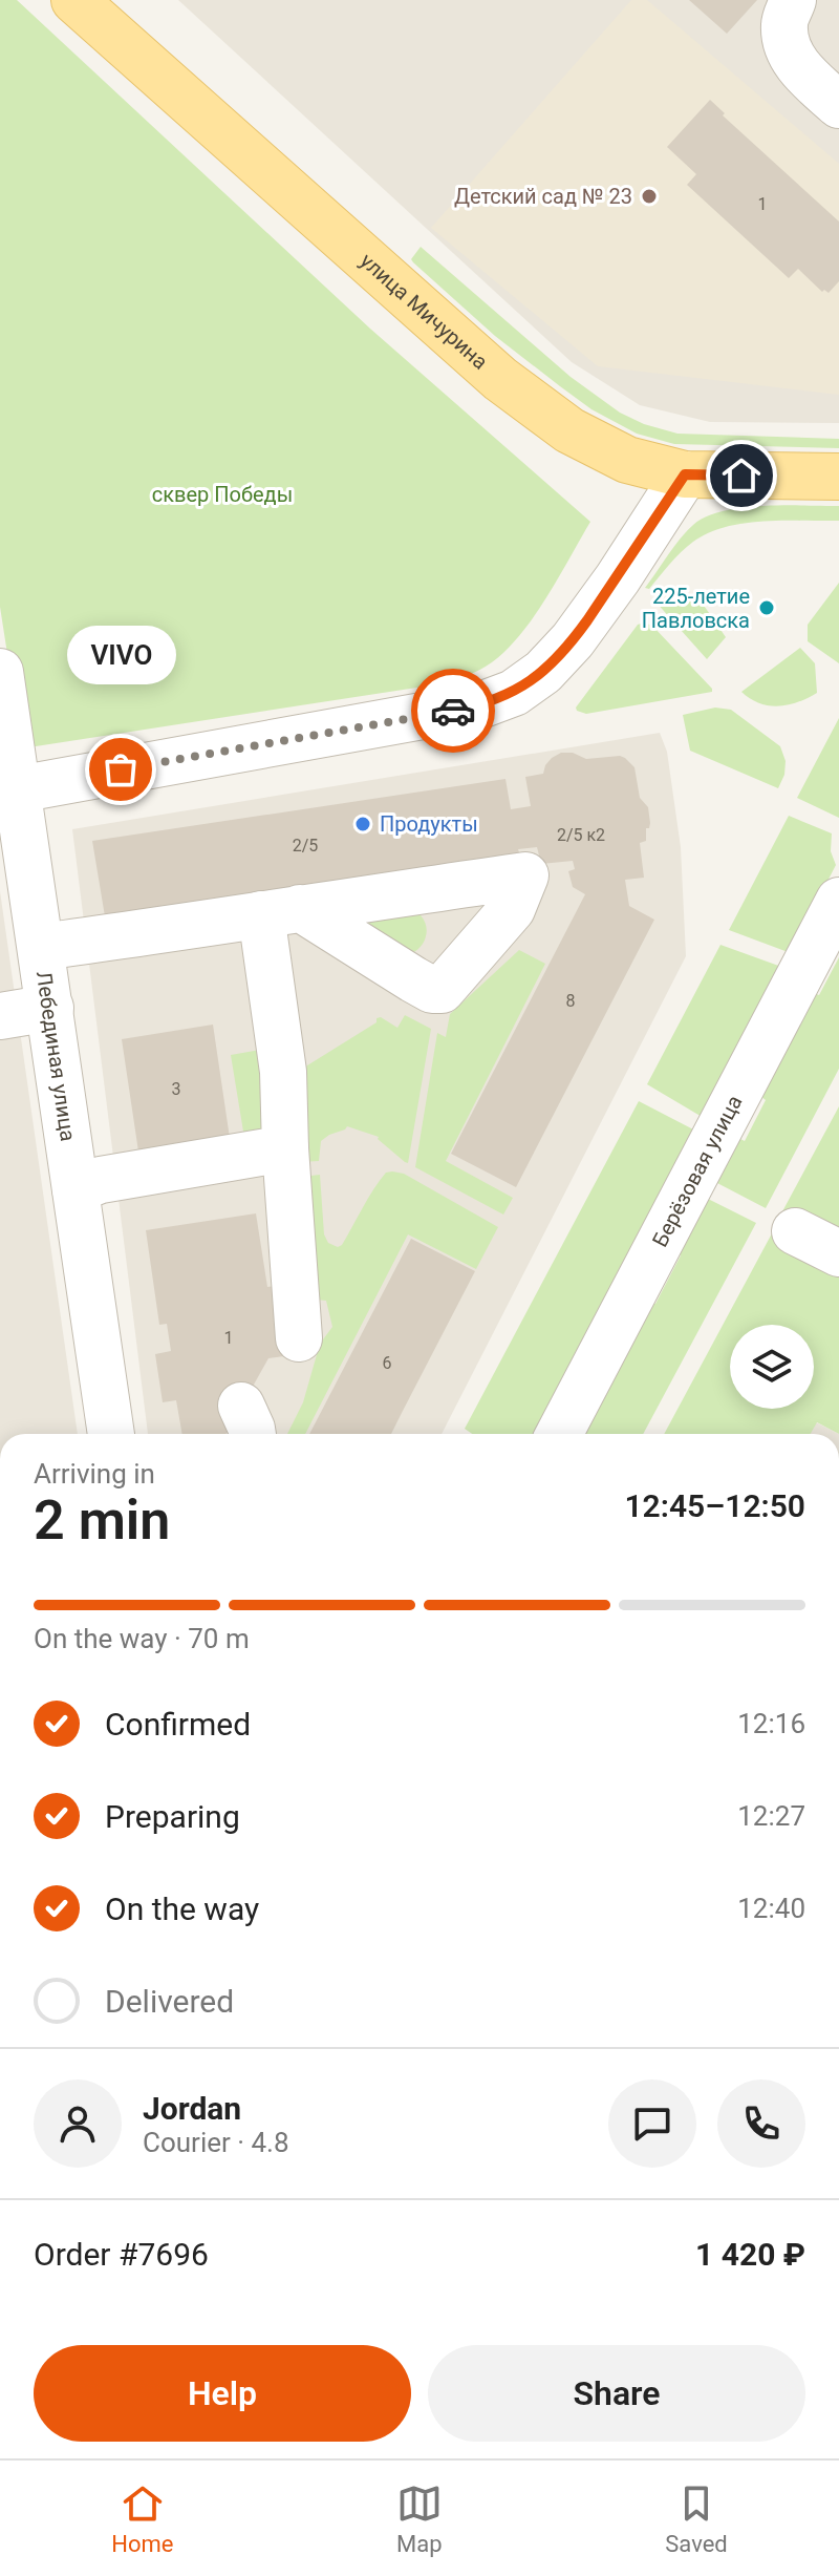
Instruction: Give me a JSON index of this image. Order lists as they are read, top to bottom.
{
  "streets": {
    "main road": ["улица Мичурина"],
    "street": ["Лебединая улица", "Берёзовая улица"]
  },
  "parks": ["сквер Победы"],
  "places": [
    "Детский сад № 23",
    "225-летие Павловска",
    "VIVO",
    "Продукты"
  ],
  "house_numbers": [
    "1",
    "2/5 к2",
    "2/5",
    "8",
    "3",
    "1",
    "6"
  ],
  "page": {
    "bubble": "VIVO",
    "heading": ["2 min", "Arriving in", "12:45–12:50"],
    "panel": [
      "Jordan",
      "Courier · 4.8",
      "Order #7696",
      "1 420 ₽"
    ],
    "bar": "On the way · 70 m",
    "list": [
      ["Confirmed", "12:16"],
      ["Preparing", "12:27"],
      ["On the way", "12:40"],
      "Delivered"
    ],
    "buttons": ["Help", "Share"],
    "tabs": ["Home", "Map", "Saved"]
  }
}
